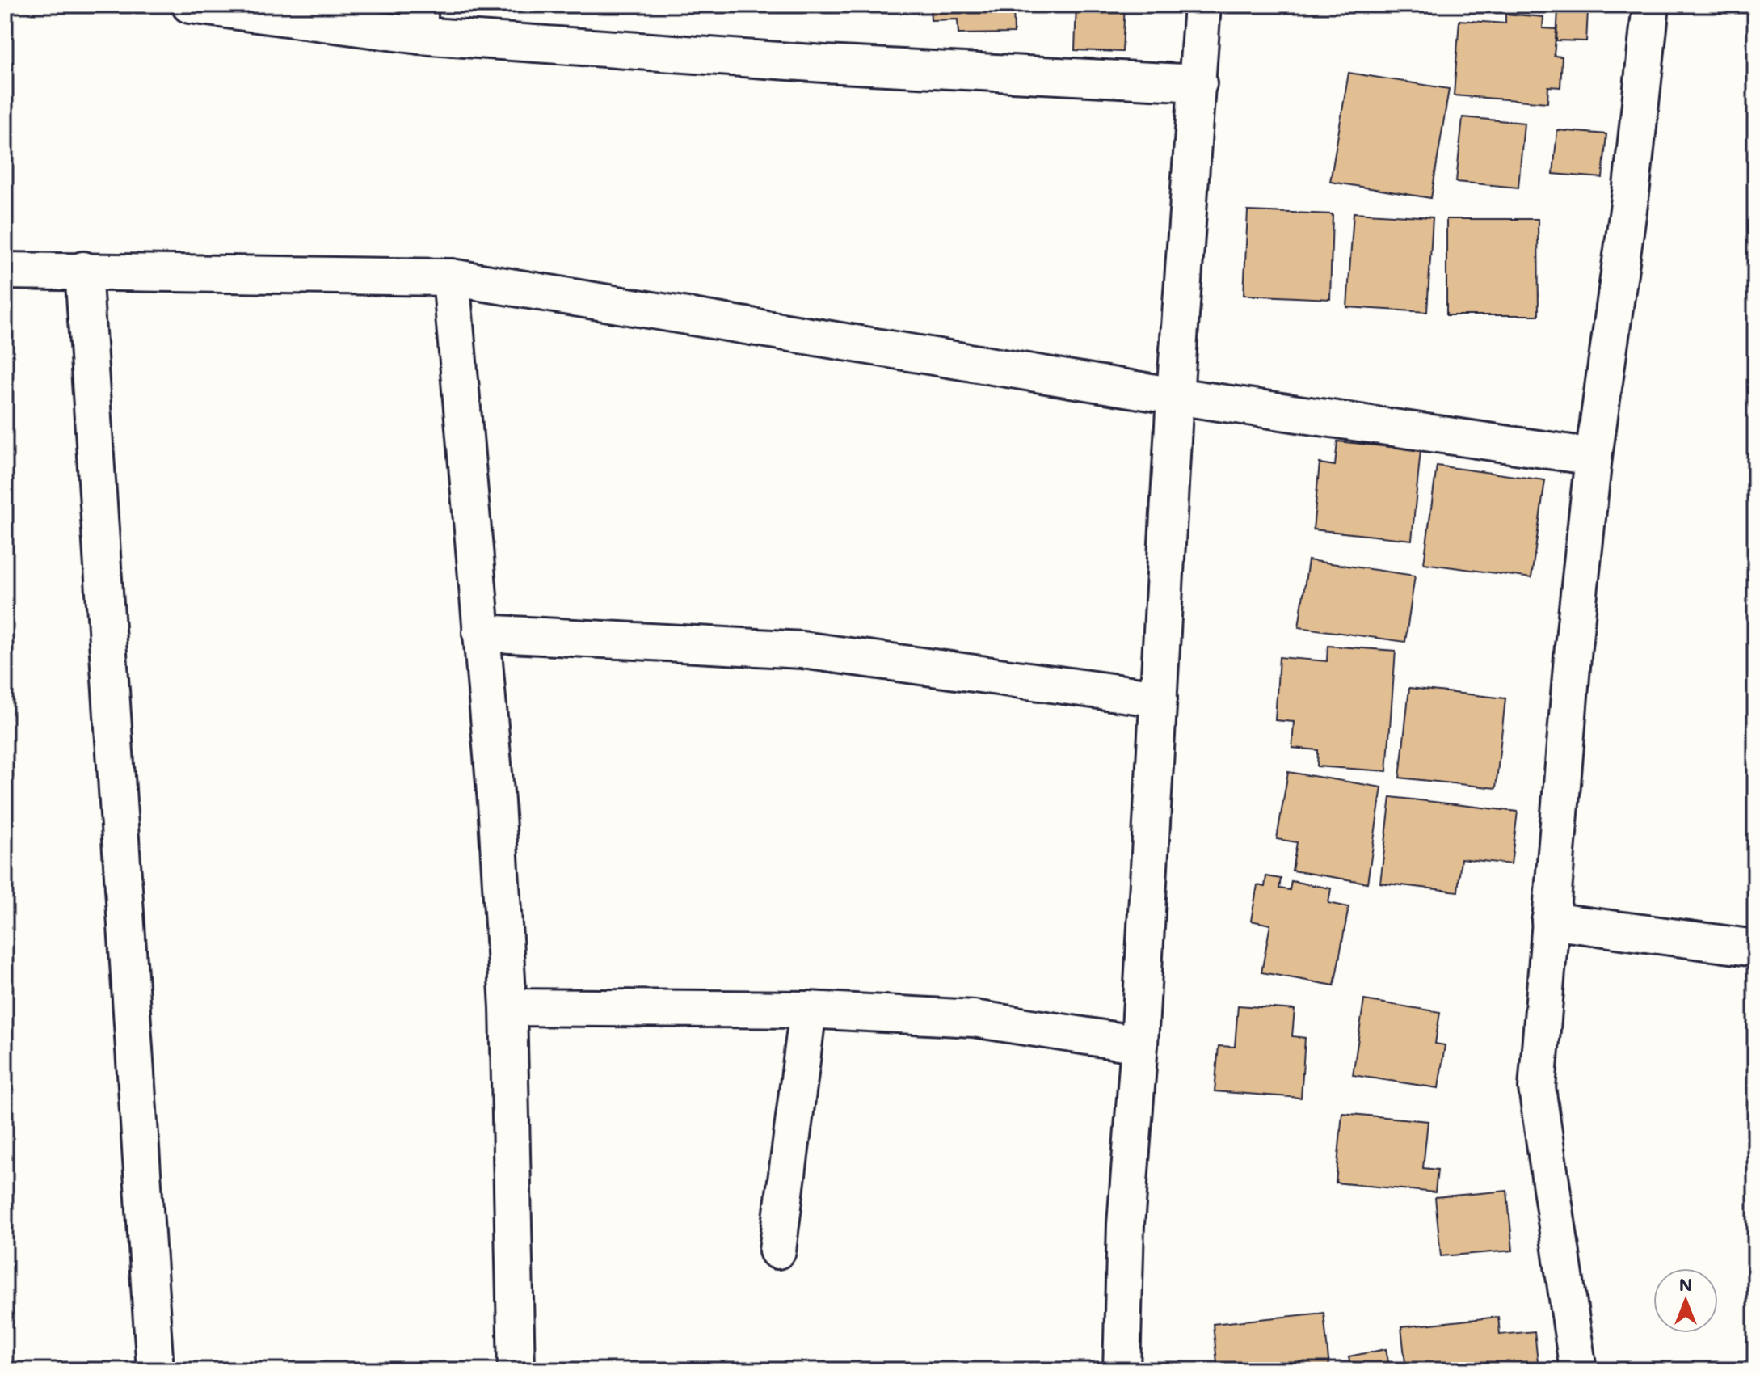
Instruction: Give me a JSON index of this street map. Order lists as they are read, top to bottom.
{
  "north": "top"
}
